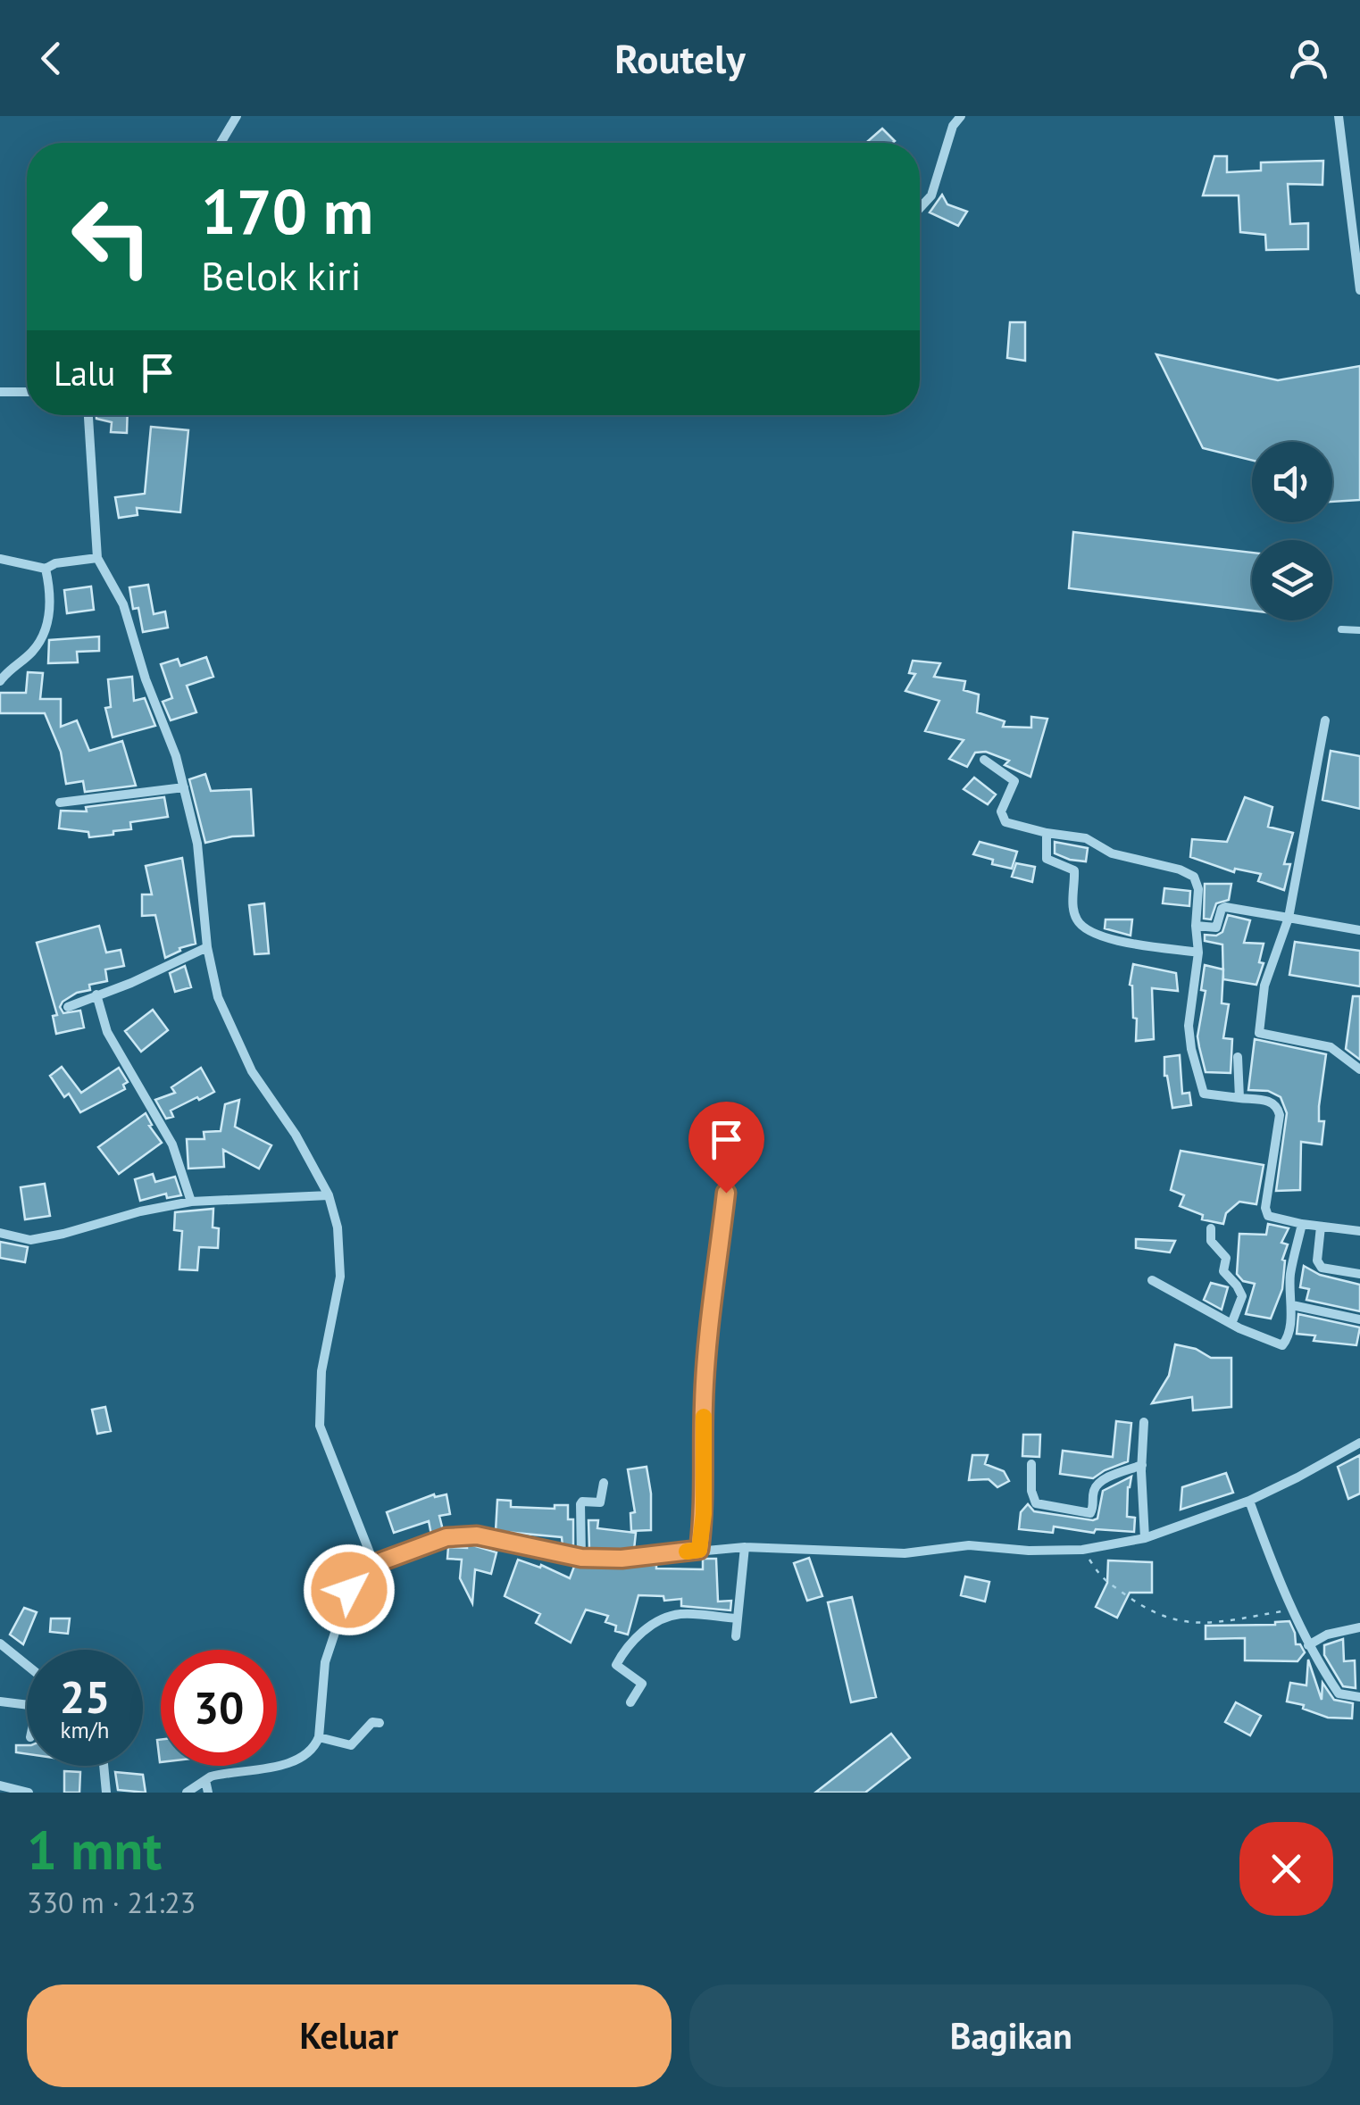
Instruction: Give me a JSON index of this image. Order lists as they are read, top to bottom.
{
  "page": {
    "header": "Routely",
    "turn": ["170 m", "Belok kiri"],
    "then": "Lalu",
    "speed": "25 km/h",
    "limit": "30",
    "heading": ["1 mnt", "330 m · 21:23"],
    "buttons": ["Keluar", "Bagikan"]
  }
}
